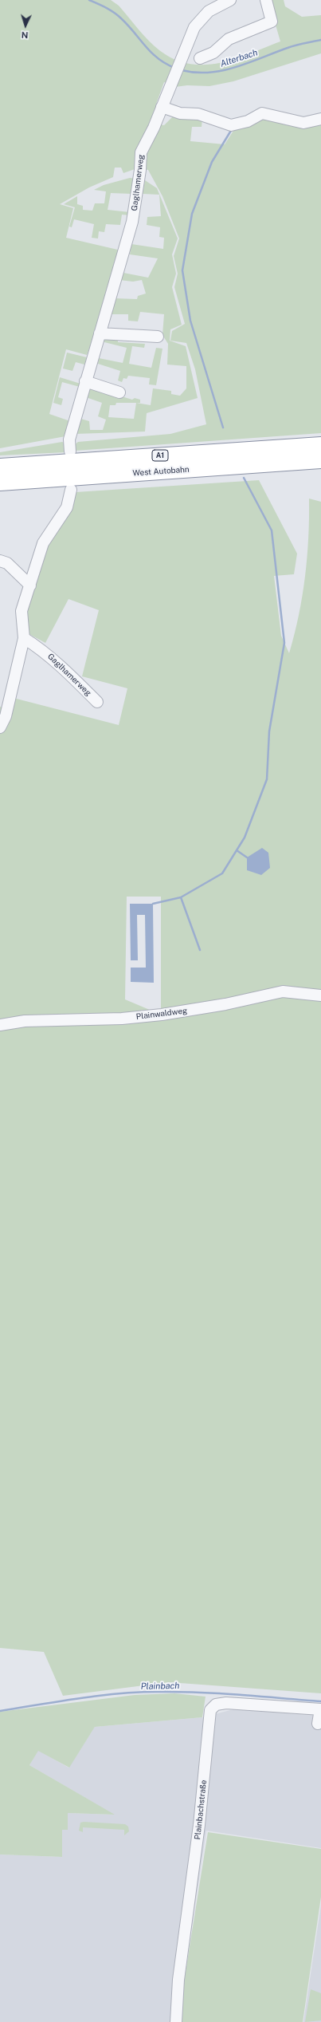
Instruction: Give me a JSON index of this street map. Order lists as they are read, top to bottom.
{
  "streets": {
    "highway": ["A1", "West Autobahn"],
    "street": ["Gaglhamerweg", "Plainwaldweg", "Plainbachstraße"]
  },
  "water": ["Alterbach", "Plainbach"],
  "north": "bottom"
}
